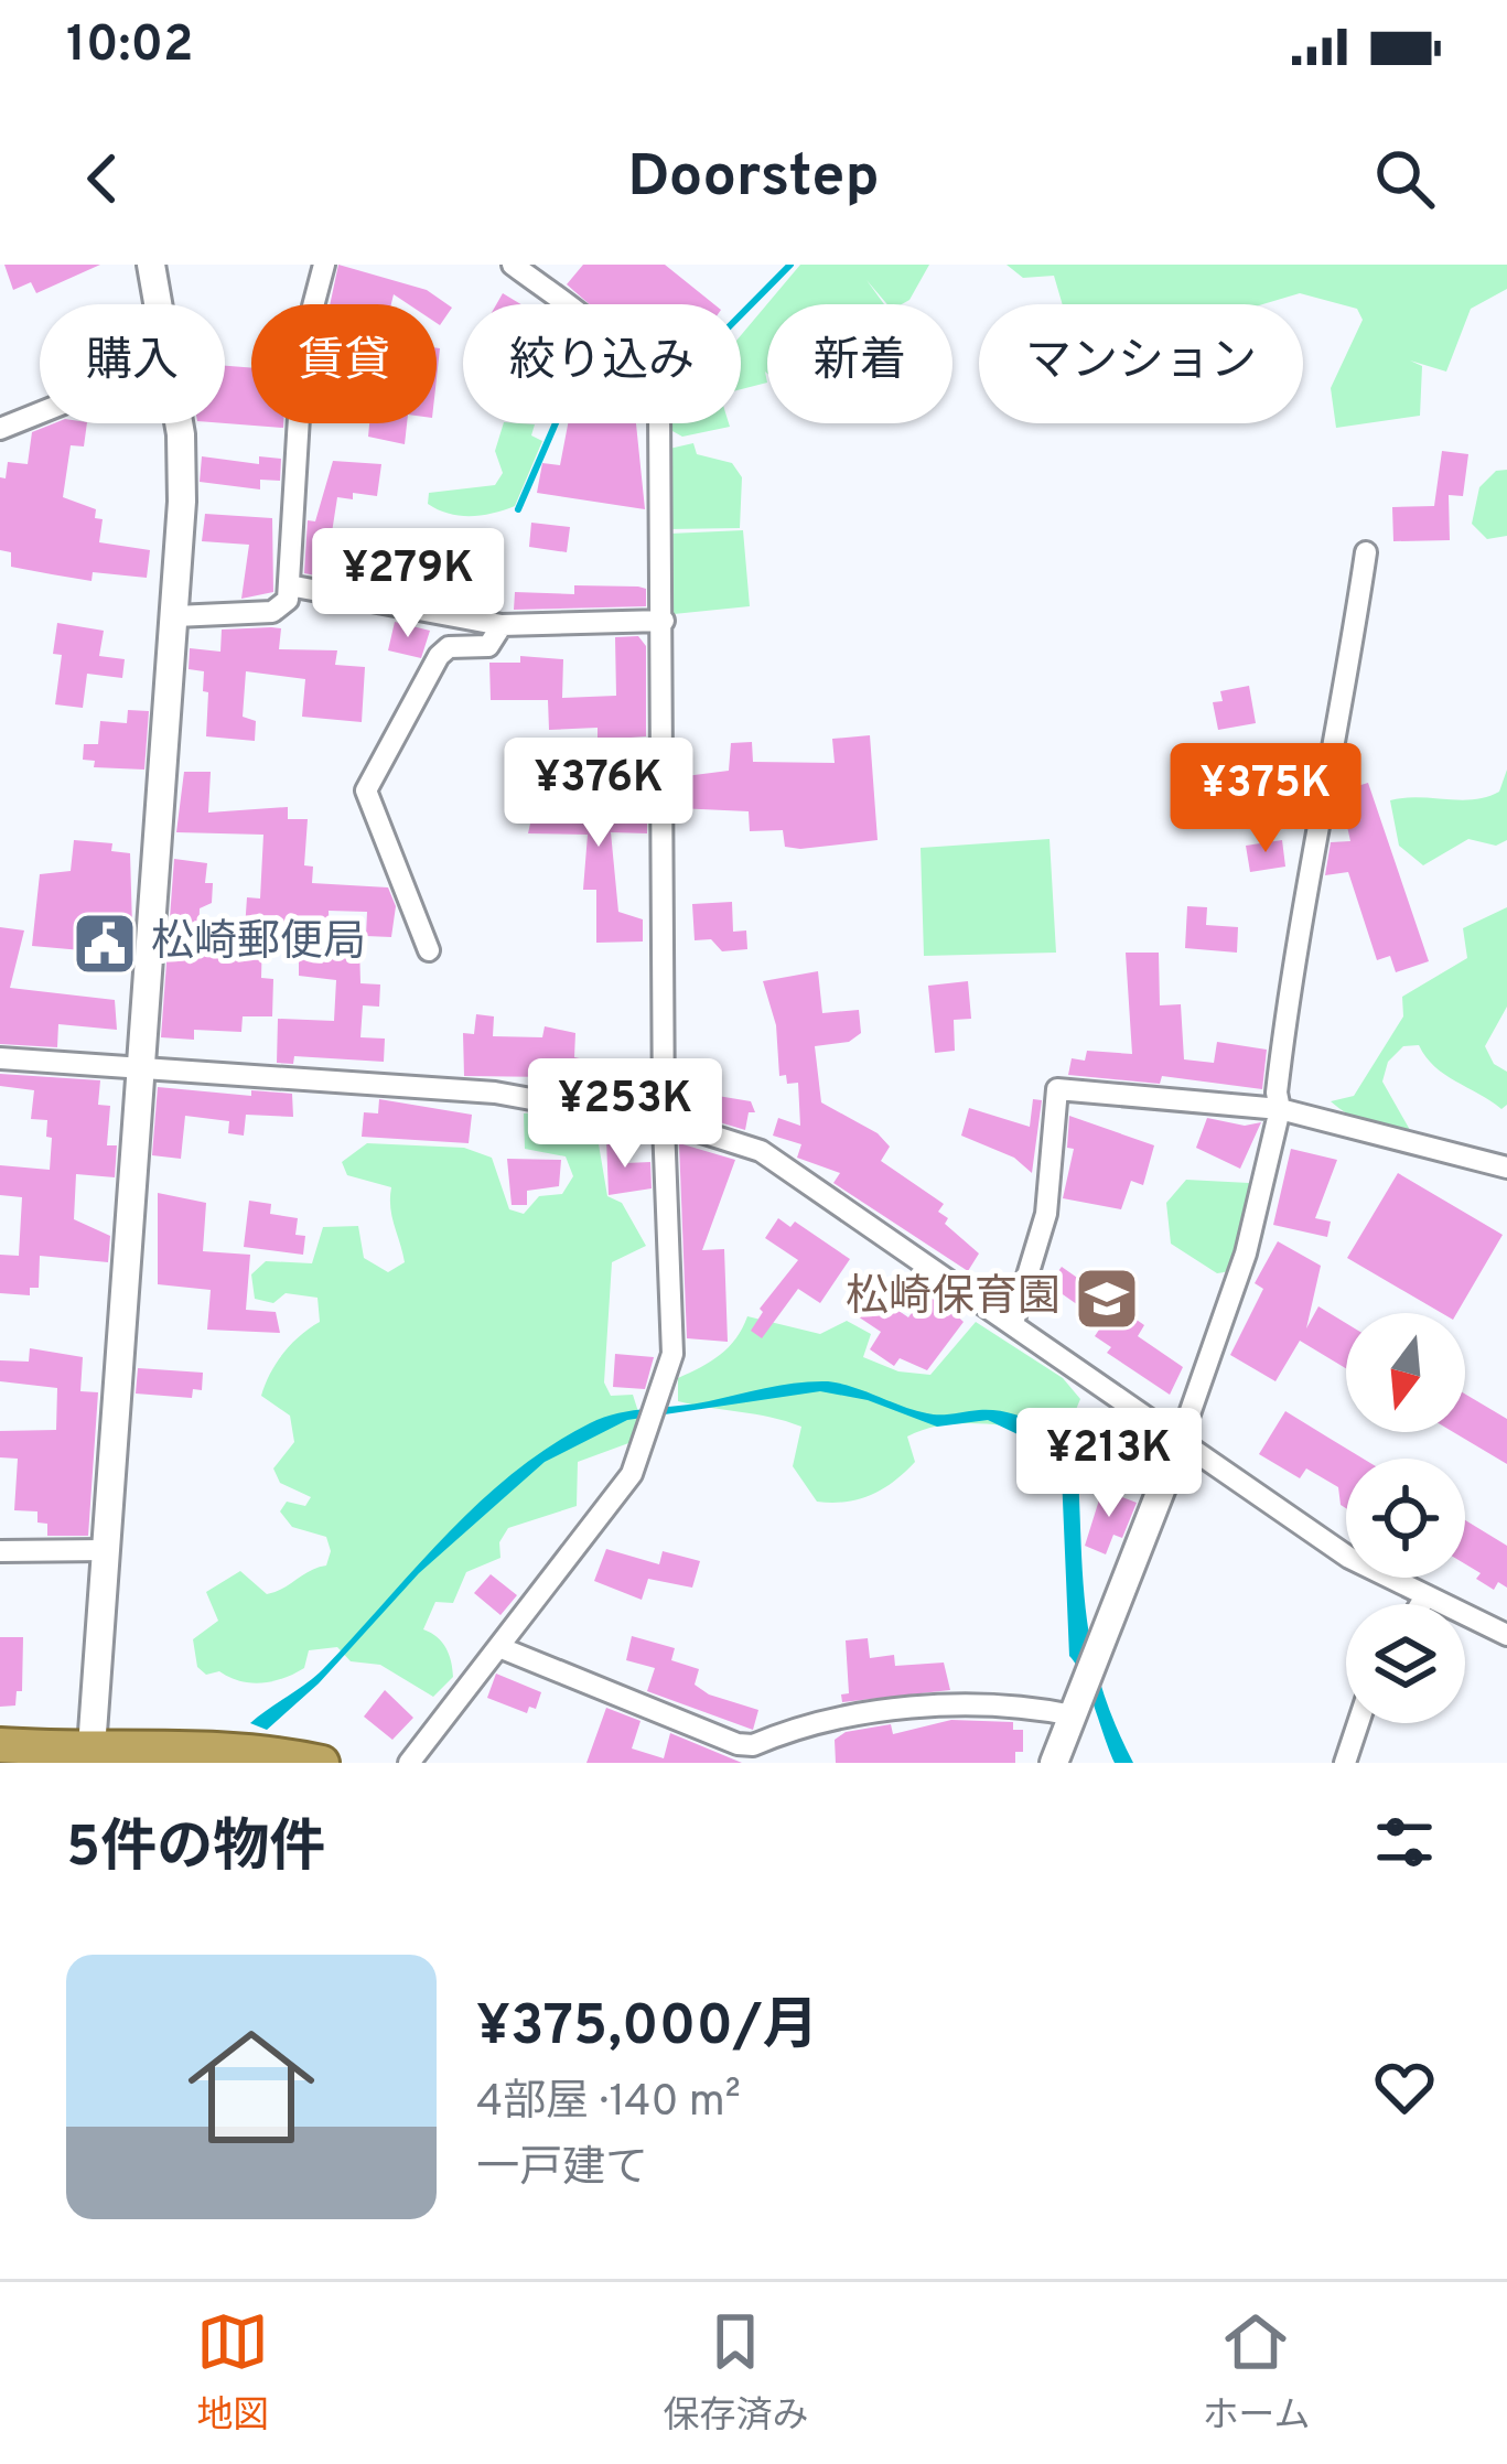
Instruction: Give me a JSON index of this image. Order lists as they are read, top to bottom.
{
  "places": {
    "public building": ["松崎郵便局"],
    "school or university": ["松崎保育園"]
  },
  "north": "bottom",
  "page": {
    "status": "10:02",
    "header": "Doorstep",
    "chip": [
      "購入",
      "賃貸",
      "絞り込み",
      "新着",
      "マンション"
    ],
    "price": [
      "¥279K",
      "¥376K",
      "¥375K",
      "¥253K",
      "¥213K"
    ],
    "heading": "5件の物件",
    "list": [
      {
        "name": "¥375,000/月",
        "note": "4部屋 · 140 m² · 一戸建て"
      }
    ],
    "tabs": ["地図", "保存済み", "ホーム"]
  }
}
